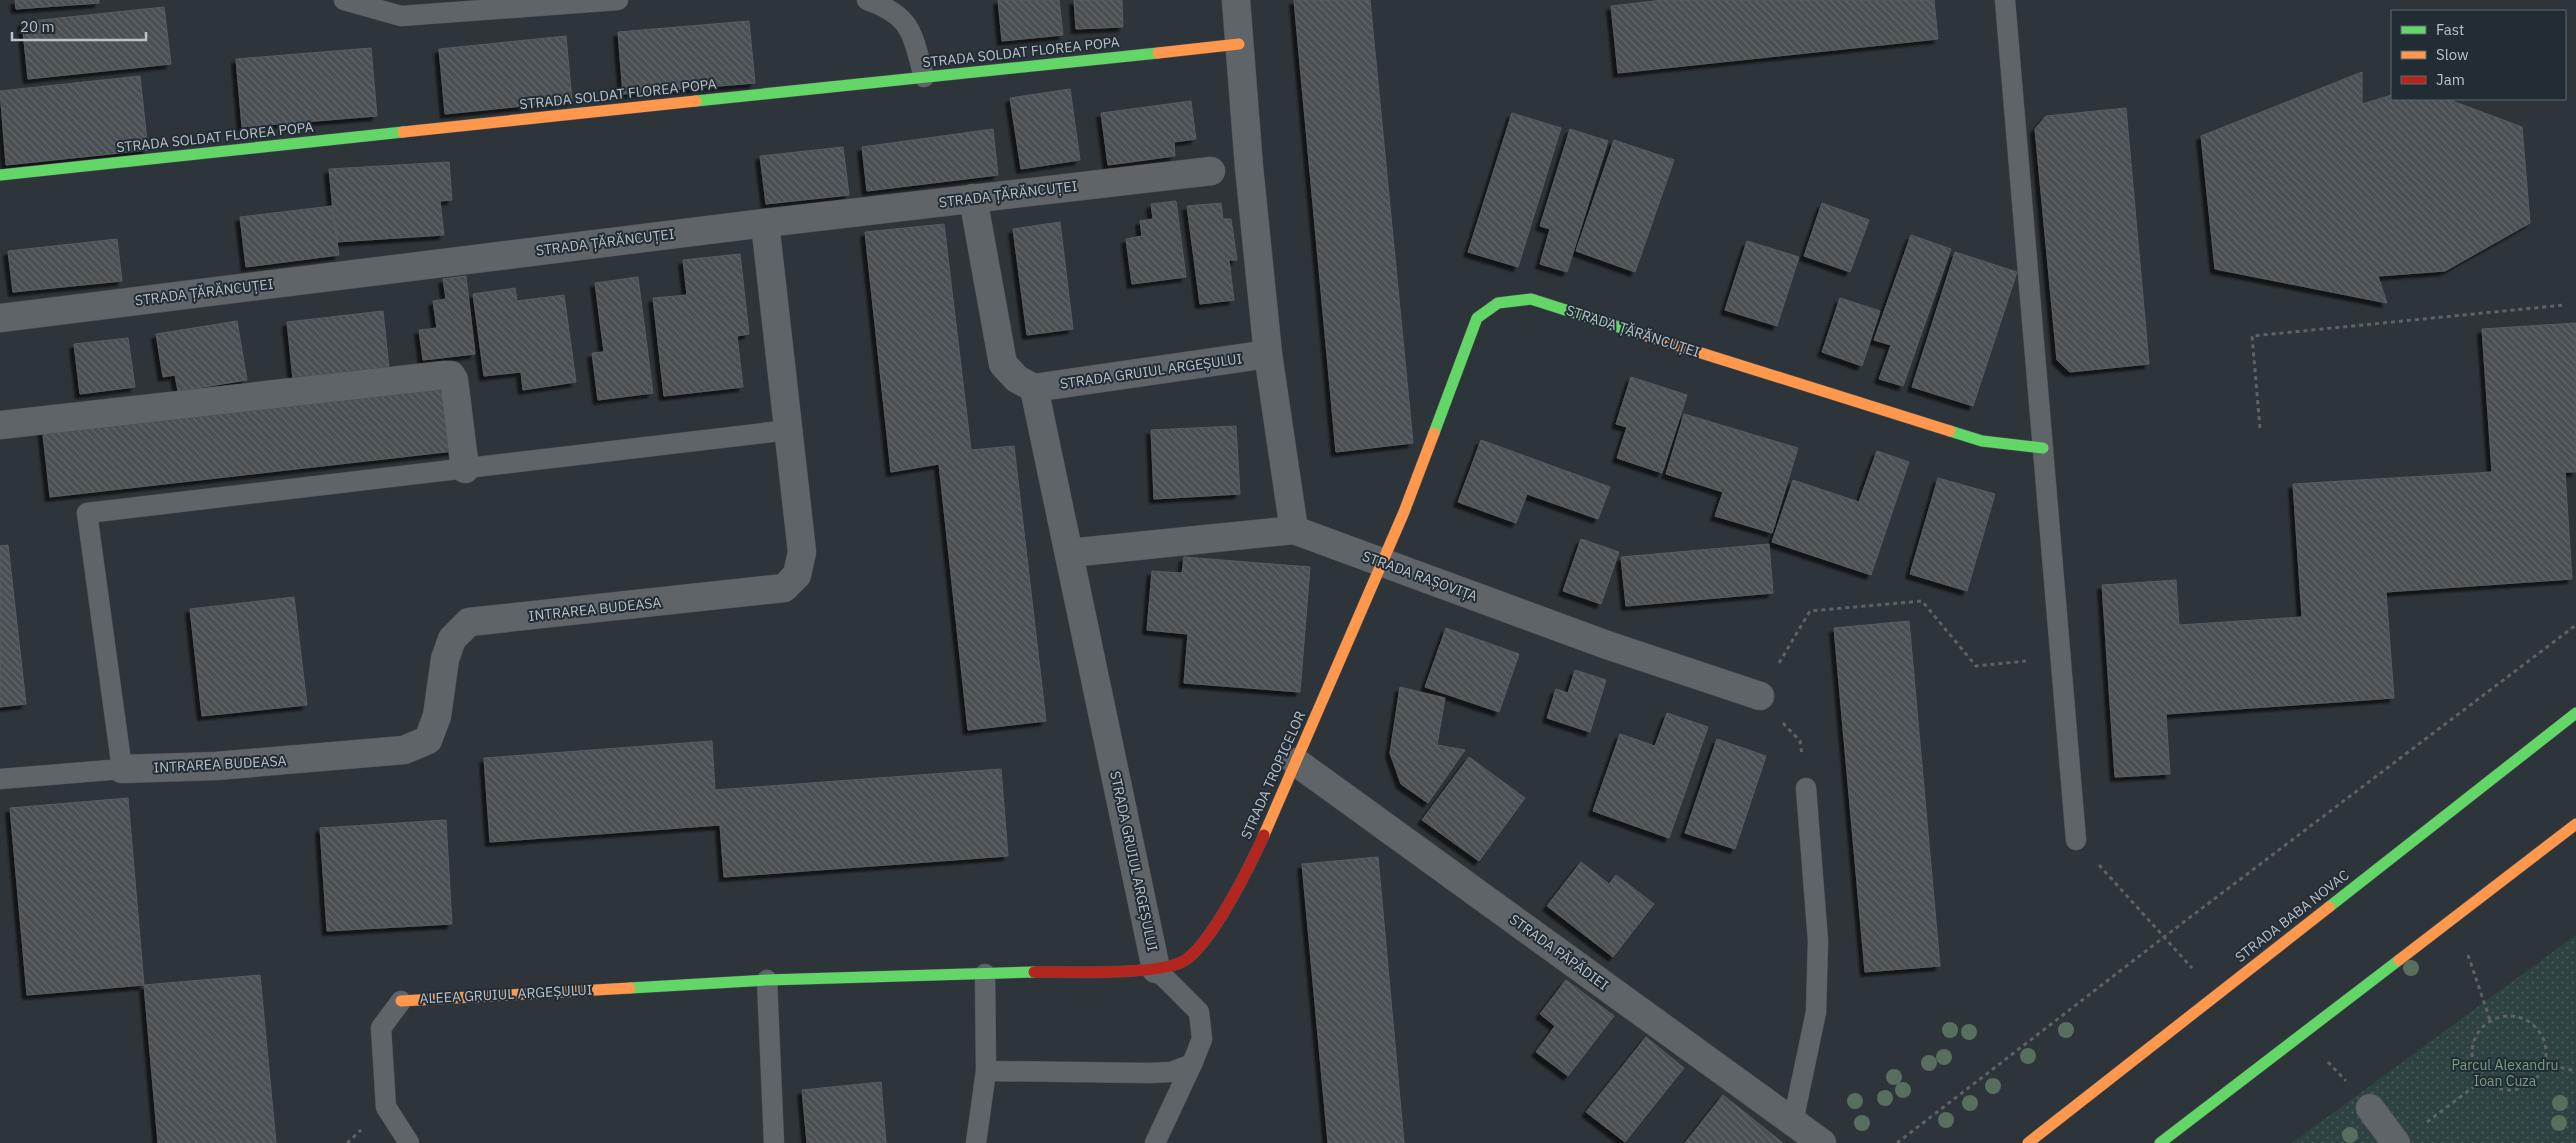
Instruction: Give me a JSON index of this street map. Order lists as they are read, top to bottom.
{
  "streets": {
    "street": [
      "STRADA SOLDAT FLOREA POPA",
      "STRADA ȚĂRĂNCUȚEI",
      "STRADA GRUIUL ARGEȘULUI",
      "STRADA RAȘOVIȚA",
      "INTRAREA BUDEASA",
      "STRADA TROPICELOR",
      "STRADA BABA NOVAC",
      "STRADA PĂPĂDIEI",
      "ALEEA GRUIUL ARGEȘULUI"
    ]
  },
  "crossings": [
    ["STRADA ȚĂRĂNCUȚEI", "STRADA RAȘOVIȚA"],
    ["STRADA ȚĂRĂNCUȚEI", "INTRAREA BUDEASA"],
    ["STRADA ȚĂRĂNCUȚEI", "STRADA TROPICELOR"],
    ["STRADA GRUIUL ARGEȘULUI", "STRADA RAȘOVIȚA"],
    ["STRADA GRUIUL ARGEȘULUI", "STRADA TROPICELOR"],
    ["STRADA GRUIUL ARGEȘULUI", "ALEEA GRUIUL ARGEȘULUI"],
    ["STRADA RAȘOVIȚA", "STRADA TROPICELOR"],
    ["STRADA TROPICELOR", "STRADA PĂPĂDIEI"]
  ],
  "parks": ["Parcul Alexandru Ioan Cuza"],
  "legend": ["Fast", "Slow", "Jam"],
  "scale_bar": "20 m"
}
